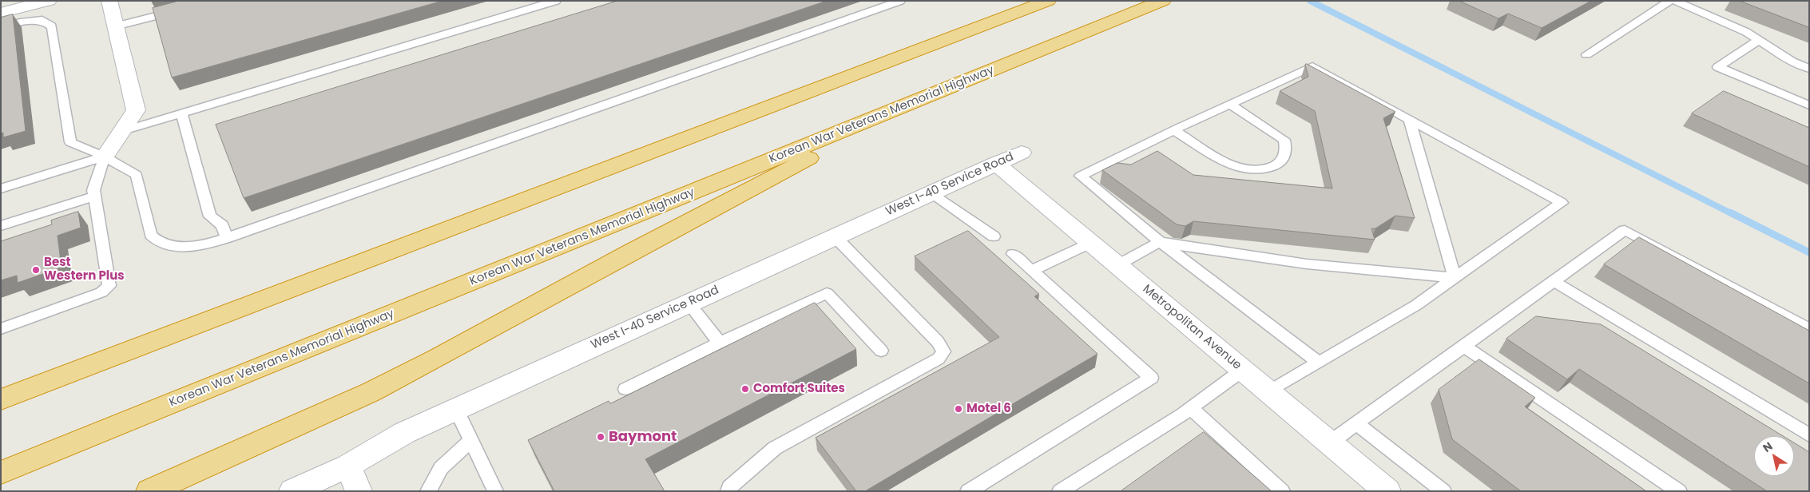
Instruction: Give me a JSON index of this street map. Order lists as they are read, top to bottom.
{
  "streets": {
    "highway": ["Korean War Veterans Memorial Highway"],
    "street": ["West I-40 Service Road", "Metropolitan Avenue"]
  },
  "crossings": [
    ["West I-40 Service Road", "Metropolitan Avenue"]
  ],
  "places": [
    "Best Western Plus",
    "Comfort Suites",
    "Motel 6",
    "Baymont"
  ],
  "north": "top left"
}
